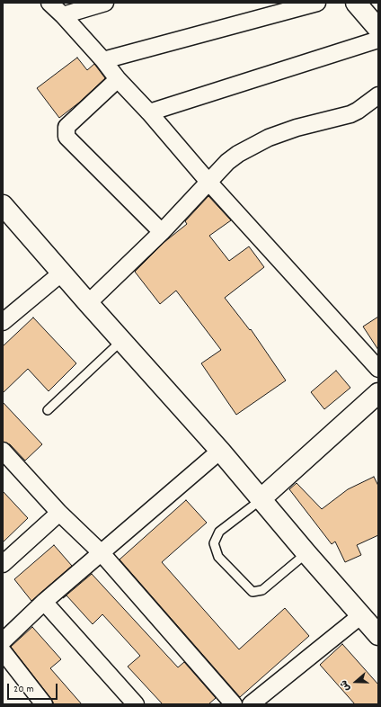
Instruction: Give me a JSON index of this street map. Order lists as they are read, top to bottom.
{
  "scale_bar": "20 m",
  "north": "left"
}
